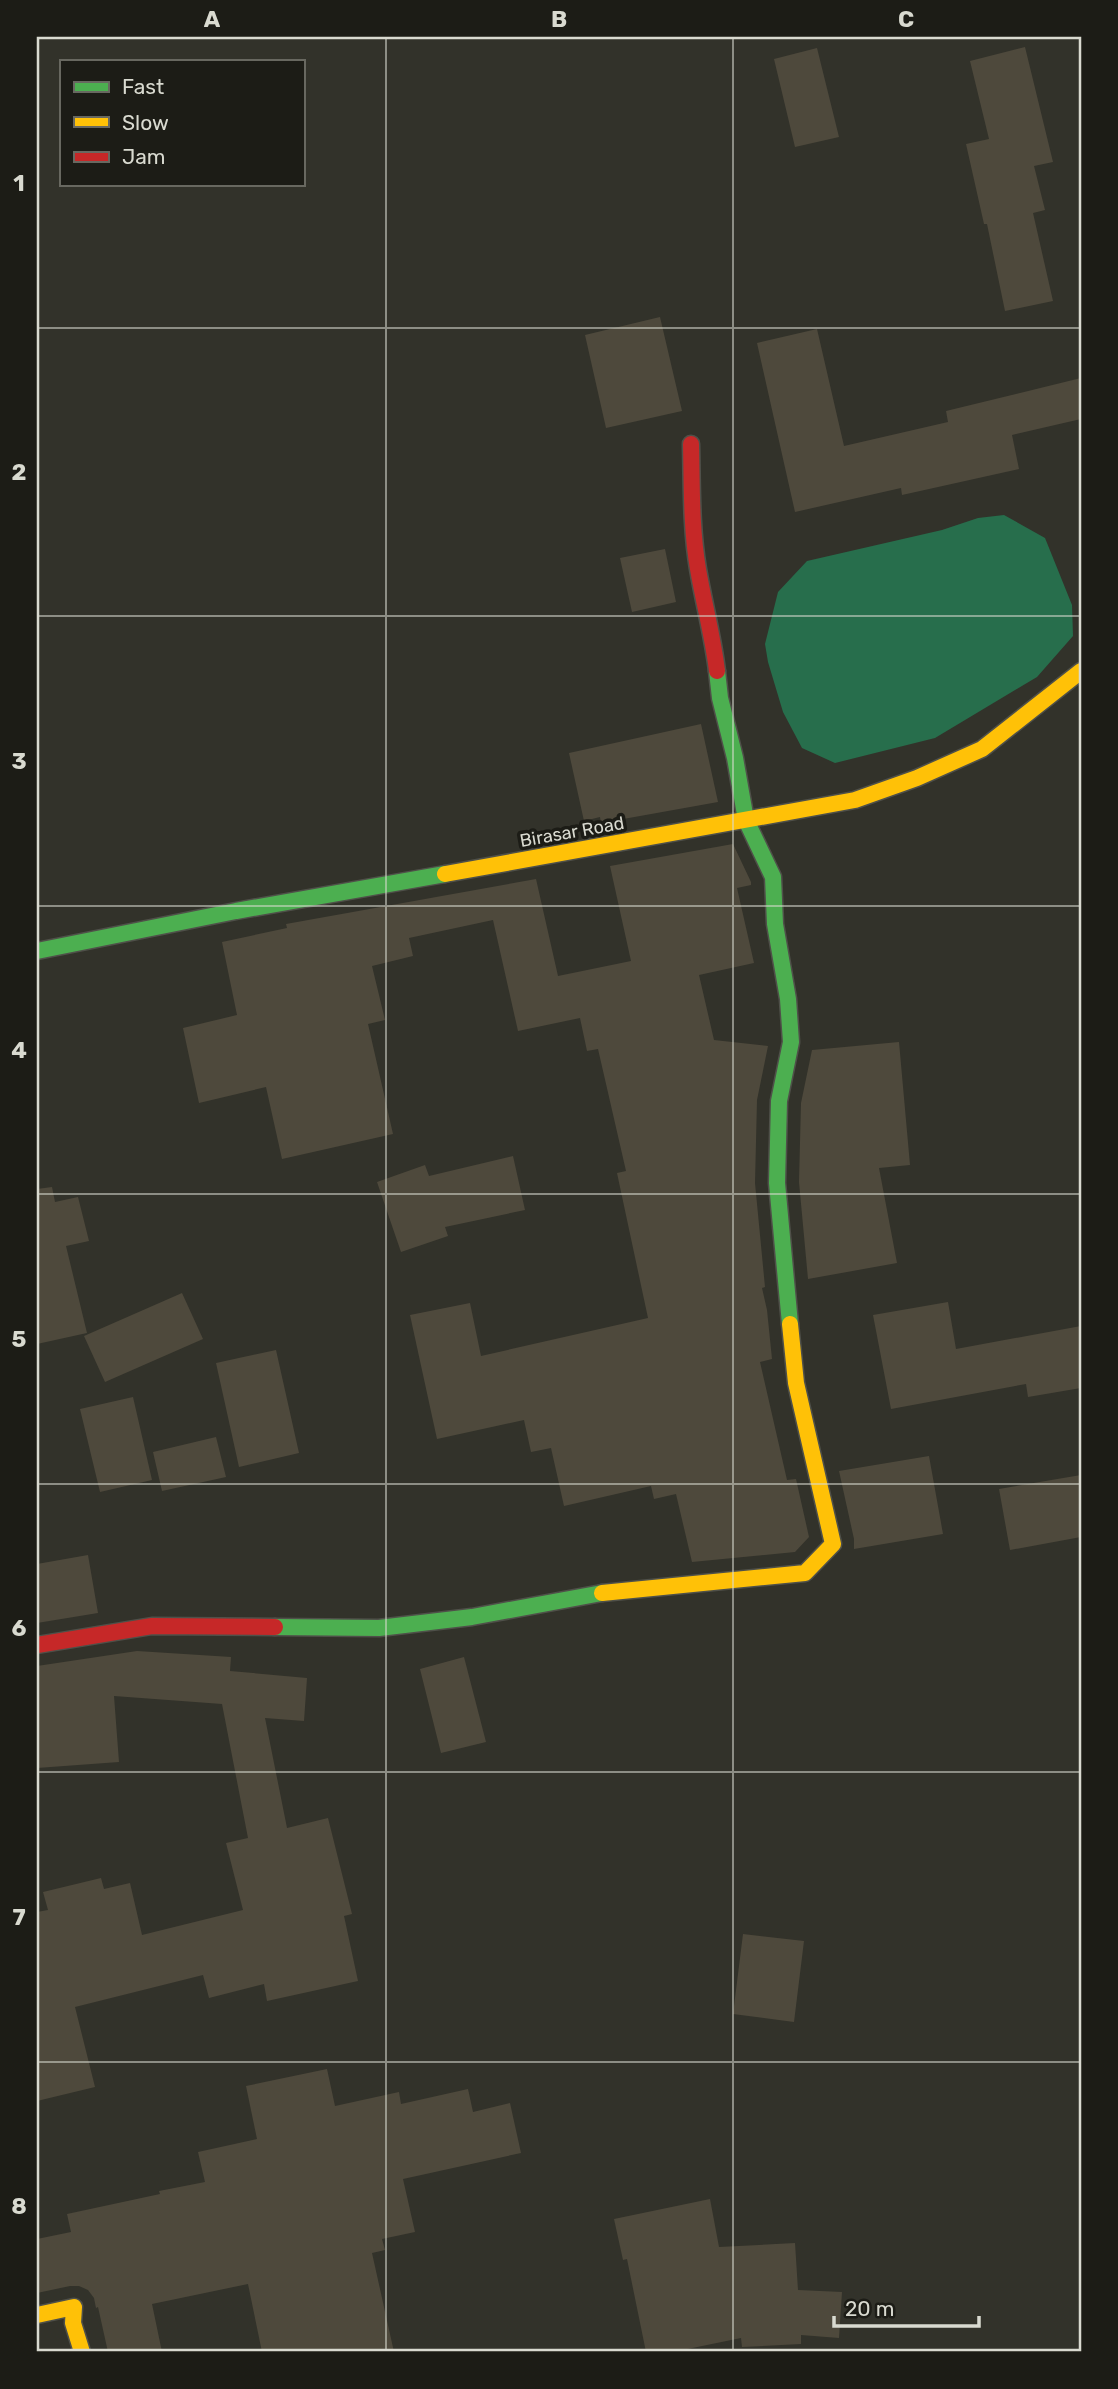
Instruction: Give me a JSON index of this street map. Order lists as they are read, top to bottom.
{
  "streets": {
    "street": ["Birasar Road"]
  },
  "legend": ["Fast", "Slow", "Jam"],
  "scale_bar": "20 m",
  "grid": {
    "columns": ["A", "B", "C"],
    "rows": [
      "1",
      "2",
      "3",
      "4",
      "5",
      "6",
      "7",
      "8"
    ]
  }
}
